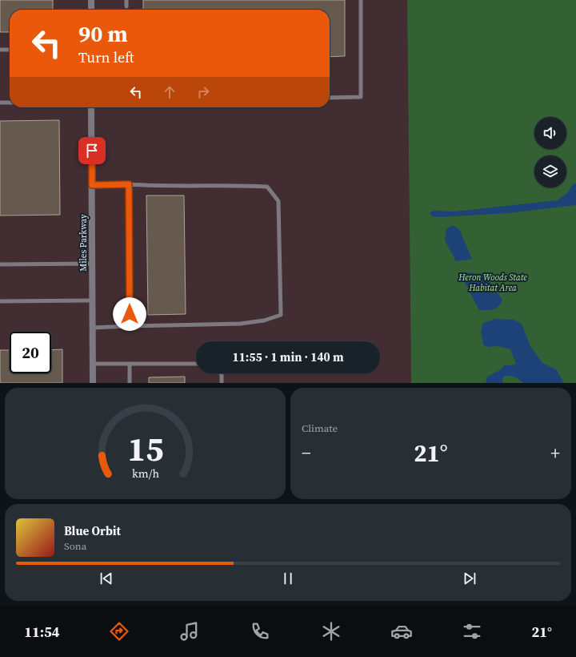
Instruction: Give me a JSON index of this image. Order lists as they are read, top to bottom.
{
  "streets": {
    "street": ["Miles Parkway"]
  },
  "parks": ["Heron Woods State Habitat Area"],
  "page": {
    "turn": ["90 m", "Turn left"],
    "limit": "20",
    "trip": "11:55 · 1 min · 140 m",
    "tile": "Climate",
    "heat": ["−", "21°", "+"],
    "song": ["Blue Orbit", "Sona"],
    "tabs": ["11:54", "21°"],
    "gauge": ["15", "km/h"]
  }
}
